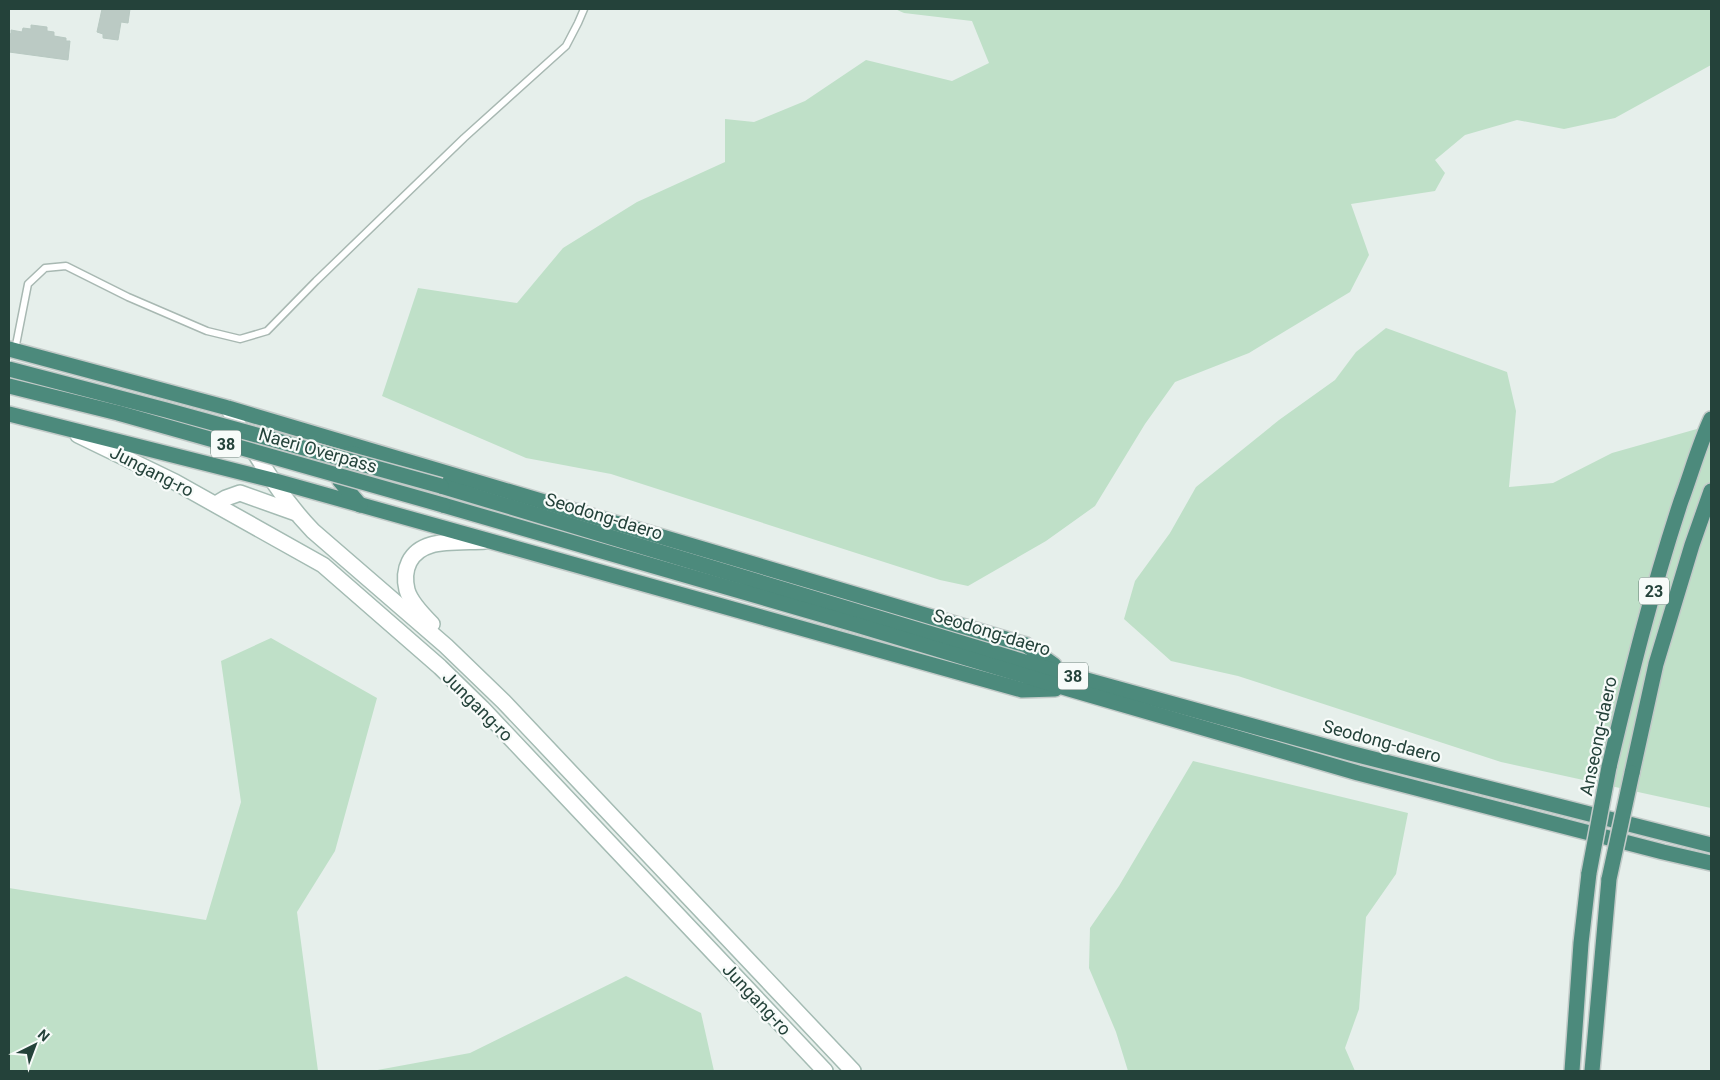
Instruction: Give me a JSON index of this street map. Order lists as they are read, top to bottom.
{
  "streets": {
    "highway": [
      "38",
      "Naeri Overpass",
      "Seodong-daero",
      "23",
      "Anseong-daero"
    ],
    "main road": ["Jungang-ro"]
  },
  "crossings": [
    ["Naeri Overpass", "Seodong-daero"]
  ],
  "north": "top right"
}
